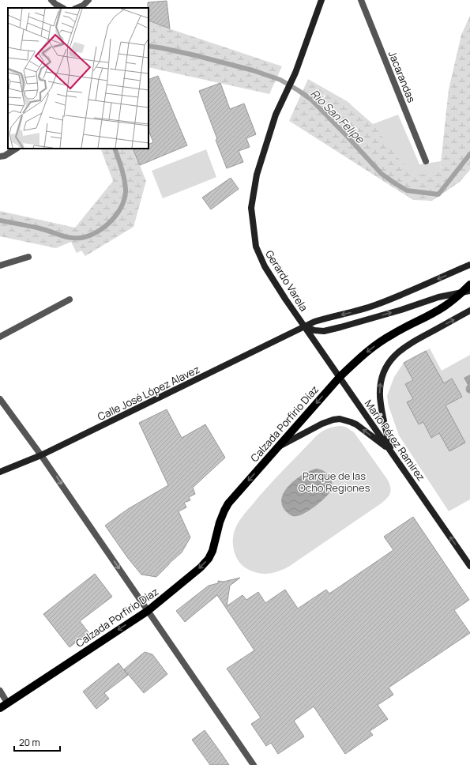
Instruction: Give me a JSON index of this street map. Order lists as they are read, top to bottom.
{
  "streets": {
    "main road": [
      "Gerardo Varela",
      "Calle José López Alavez",
      "Calzada Porfirio Díaz",
      "Mario Pérez Ramirez"
    ],
    "street": ["Jacarandas"]
  },
  "crossings": [
    ["Gerardo Varela", "Calle José López Alavez"],
    ["Gerardo Varela", "Mario Pérez Ramirez"],
    ["Calle José López Alavez", "Mario Pérez Ramirez"],
    ["Calzada Porfirio Díaz", "Mario Pérez Ramirez"]
  ],
  "one_way": ["Calzada Porfirio Díaz", "Mario Pérez Ramirez"],
  "water": ["Río San Felipe"],
  "parks": ["Parque de las Ocho Regiones"],
  "scale_bar": "20 m"
}
